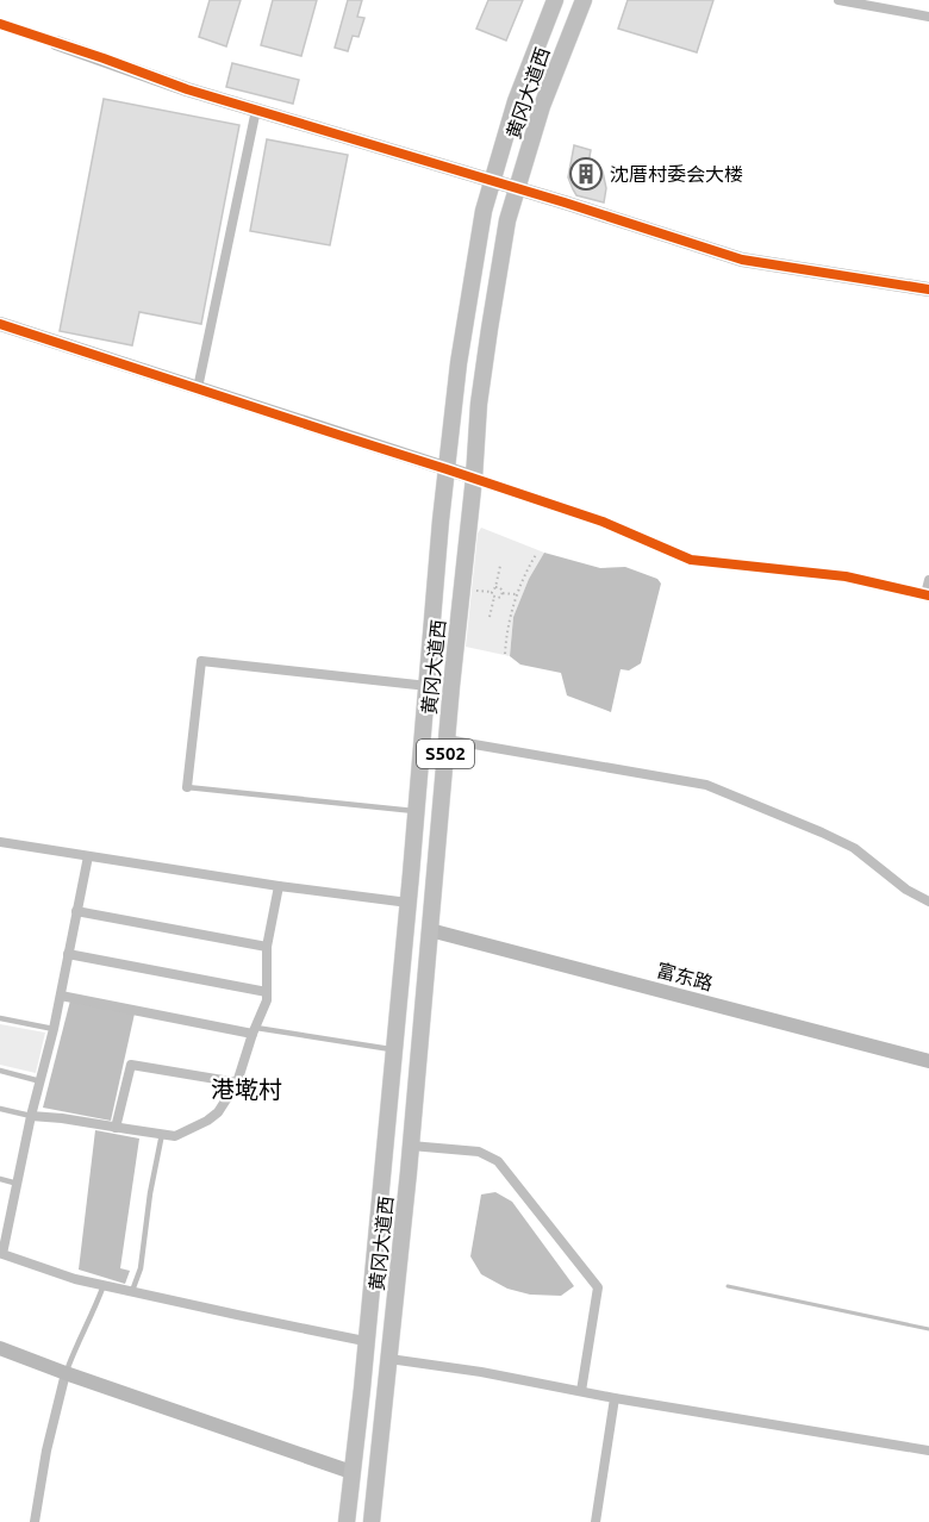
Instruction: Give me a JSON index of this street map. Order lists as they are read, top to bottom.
{
  "streets": {
    "main road": ["黄冈大道西", "S502"],
    "street": ["富东路"]
  },
  "crossings": [
    ["黄冈大道西", "富东路"]
  ],
  "districts": ["港墘村"],
  "places": {
    "building": ["沈厝村委会大楼"]
  }
}
